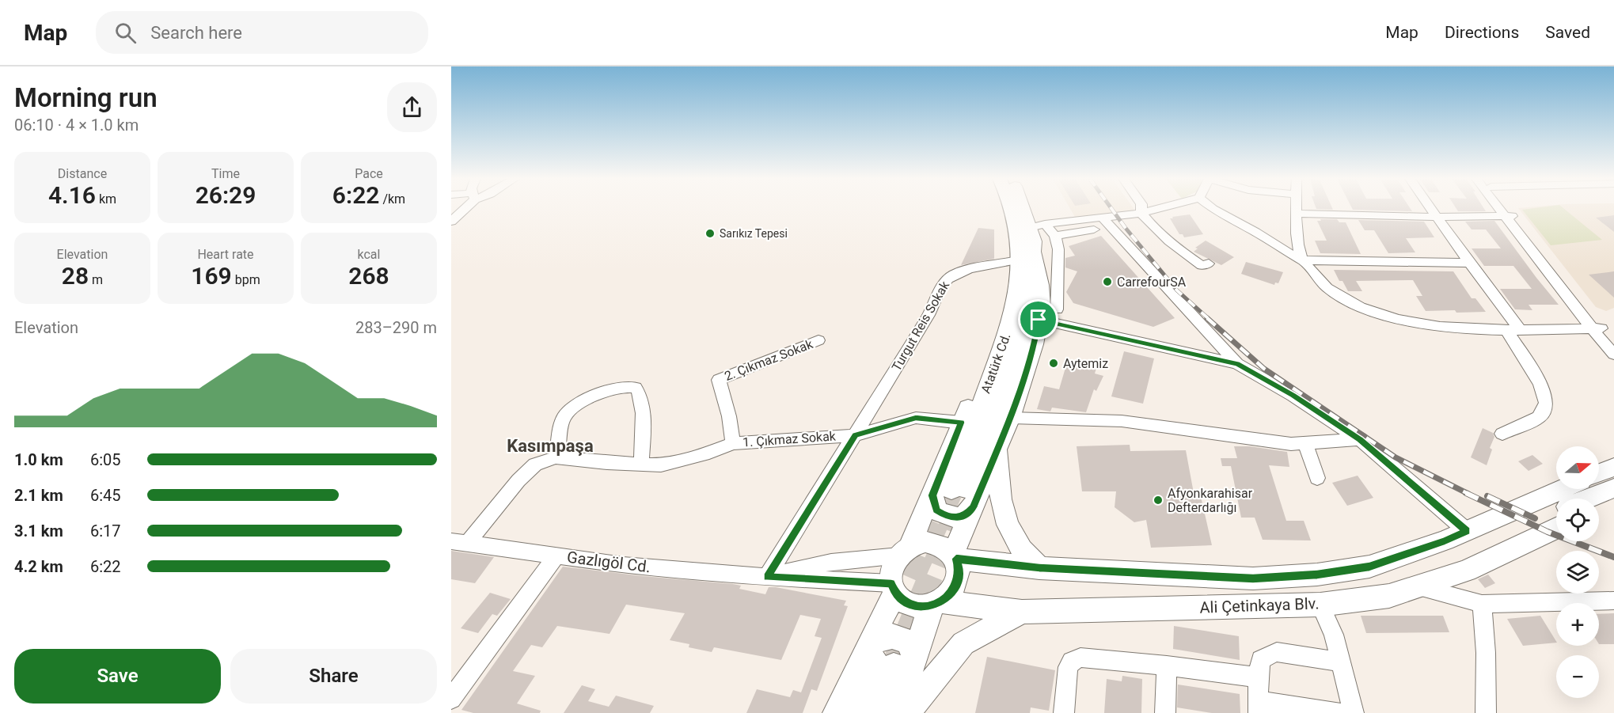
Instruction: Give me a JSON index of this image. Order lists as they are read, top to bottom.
{
  "streets": {
    "main road": ["Atatürk Cd.", "Ali Çetinkaya Blv."],
    "street": [
      "Turgut Reis Sokak",
      "2. Çıkmaz Sokak",
      "1. Çıkmaz Sokak",
      "Gazlıgöl Cd."
    ]
  },
  "crossings": [
    ["Turgut Reis Sokak", "Atatürk Cd."],
    ["Turgut Reis Sokak", "1. Çıkmaz Sokak"],
    ["Turgut Reis Sokak", "Gazlıgöl Cd."],
    ["2. Çıkmaz Sokak", "1. Çıkmaz Sokak"],
    ["Gazlıgöl Cd.", "Ali Çetinkaya Blv."]
  ],
  "districts": ["Kasımpaşa"],
  "places": [
    "Sarıkız Tepesi",
    "CarrefourSA",
    "Aytemiz",
    "Afyonkarahisar Defterdarlığı"
  ],
  "north": "right",
  "page": {
    "header": "Map",
    "search": "Search here",
    "nav": ["Map", "Directions", "Saved"],
    "heading": ["Morning run", "06:10 · 4 × 1.0 km"],
    "stats": [
      ["Distance", "4.16 km"],
      ["Time", "26:29"],
      ["Pace", "6:22 /km"],
      ["Elevation", "28 m"],
      ["Heart rate", "169 bpm"],
      ["kcal", "268"]
    ],
    "chart": ["Elevation", "283–290 m"],
    "list": [
      {
        "name": "1.0 km",
        "note": "6:05"
      },
      {
        "name": "2.1 km",
        "note": "6:45"
      },
      {
        "name": "3.1 km",
        "note": "6:17"
      },
      {
        "name": "4.2 km",
        "note": "6:22"
      }
    ],
    "map_buttons": ["+", "−"],
    "buttons": ["Save", "Share"]
  }
}
